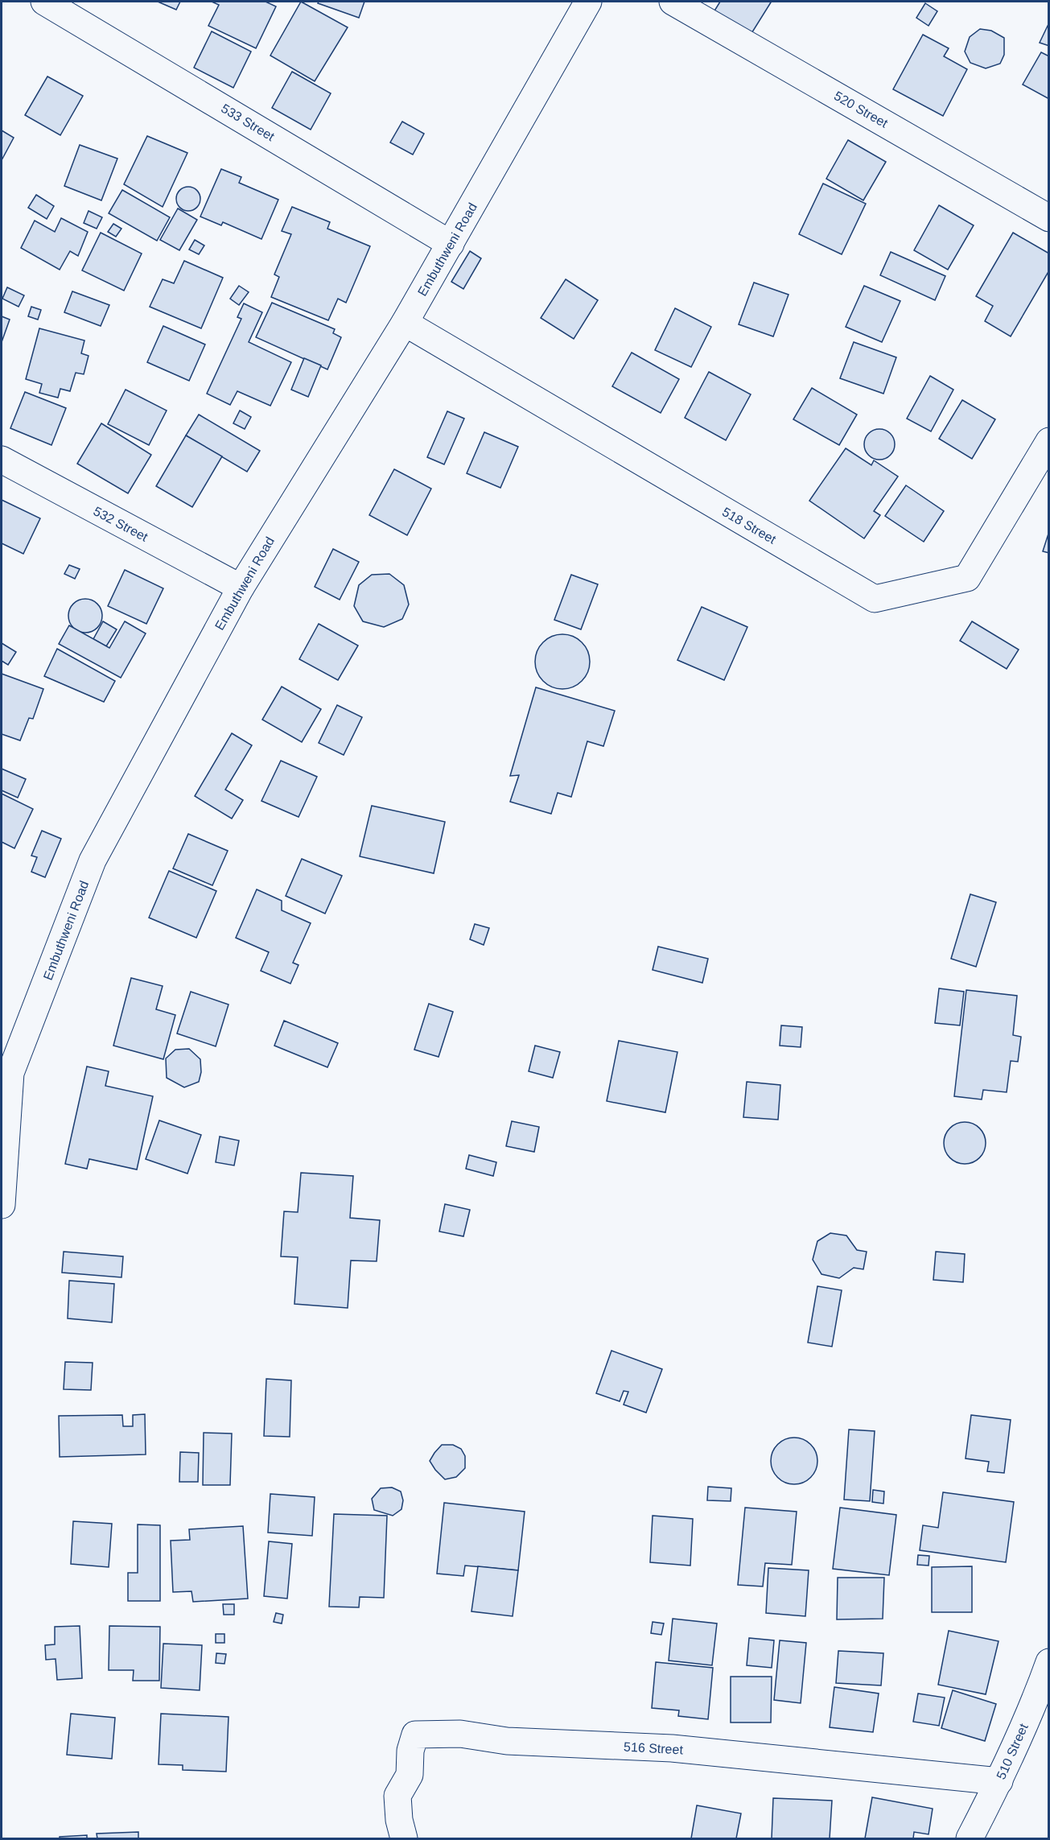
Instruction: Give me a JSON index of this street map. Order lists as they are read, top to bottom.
{
  "streets": {
    "street": [
      "520 Street",
      "533 Street",
      "Embuthweni Road",
      "532 Street",
      "518 Street",
      "516 Street",
      "510 Street"
    ]
  },
  "crossings": [
    ["533 Street", "Embuthweni Road"],
    ["Embuthweni Road", "532 Street"],
    ["Embuthweni Road", "518 Street"],
    ["516 Street", "510 Street"]
  ]
}
